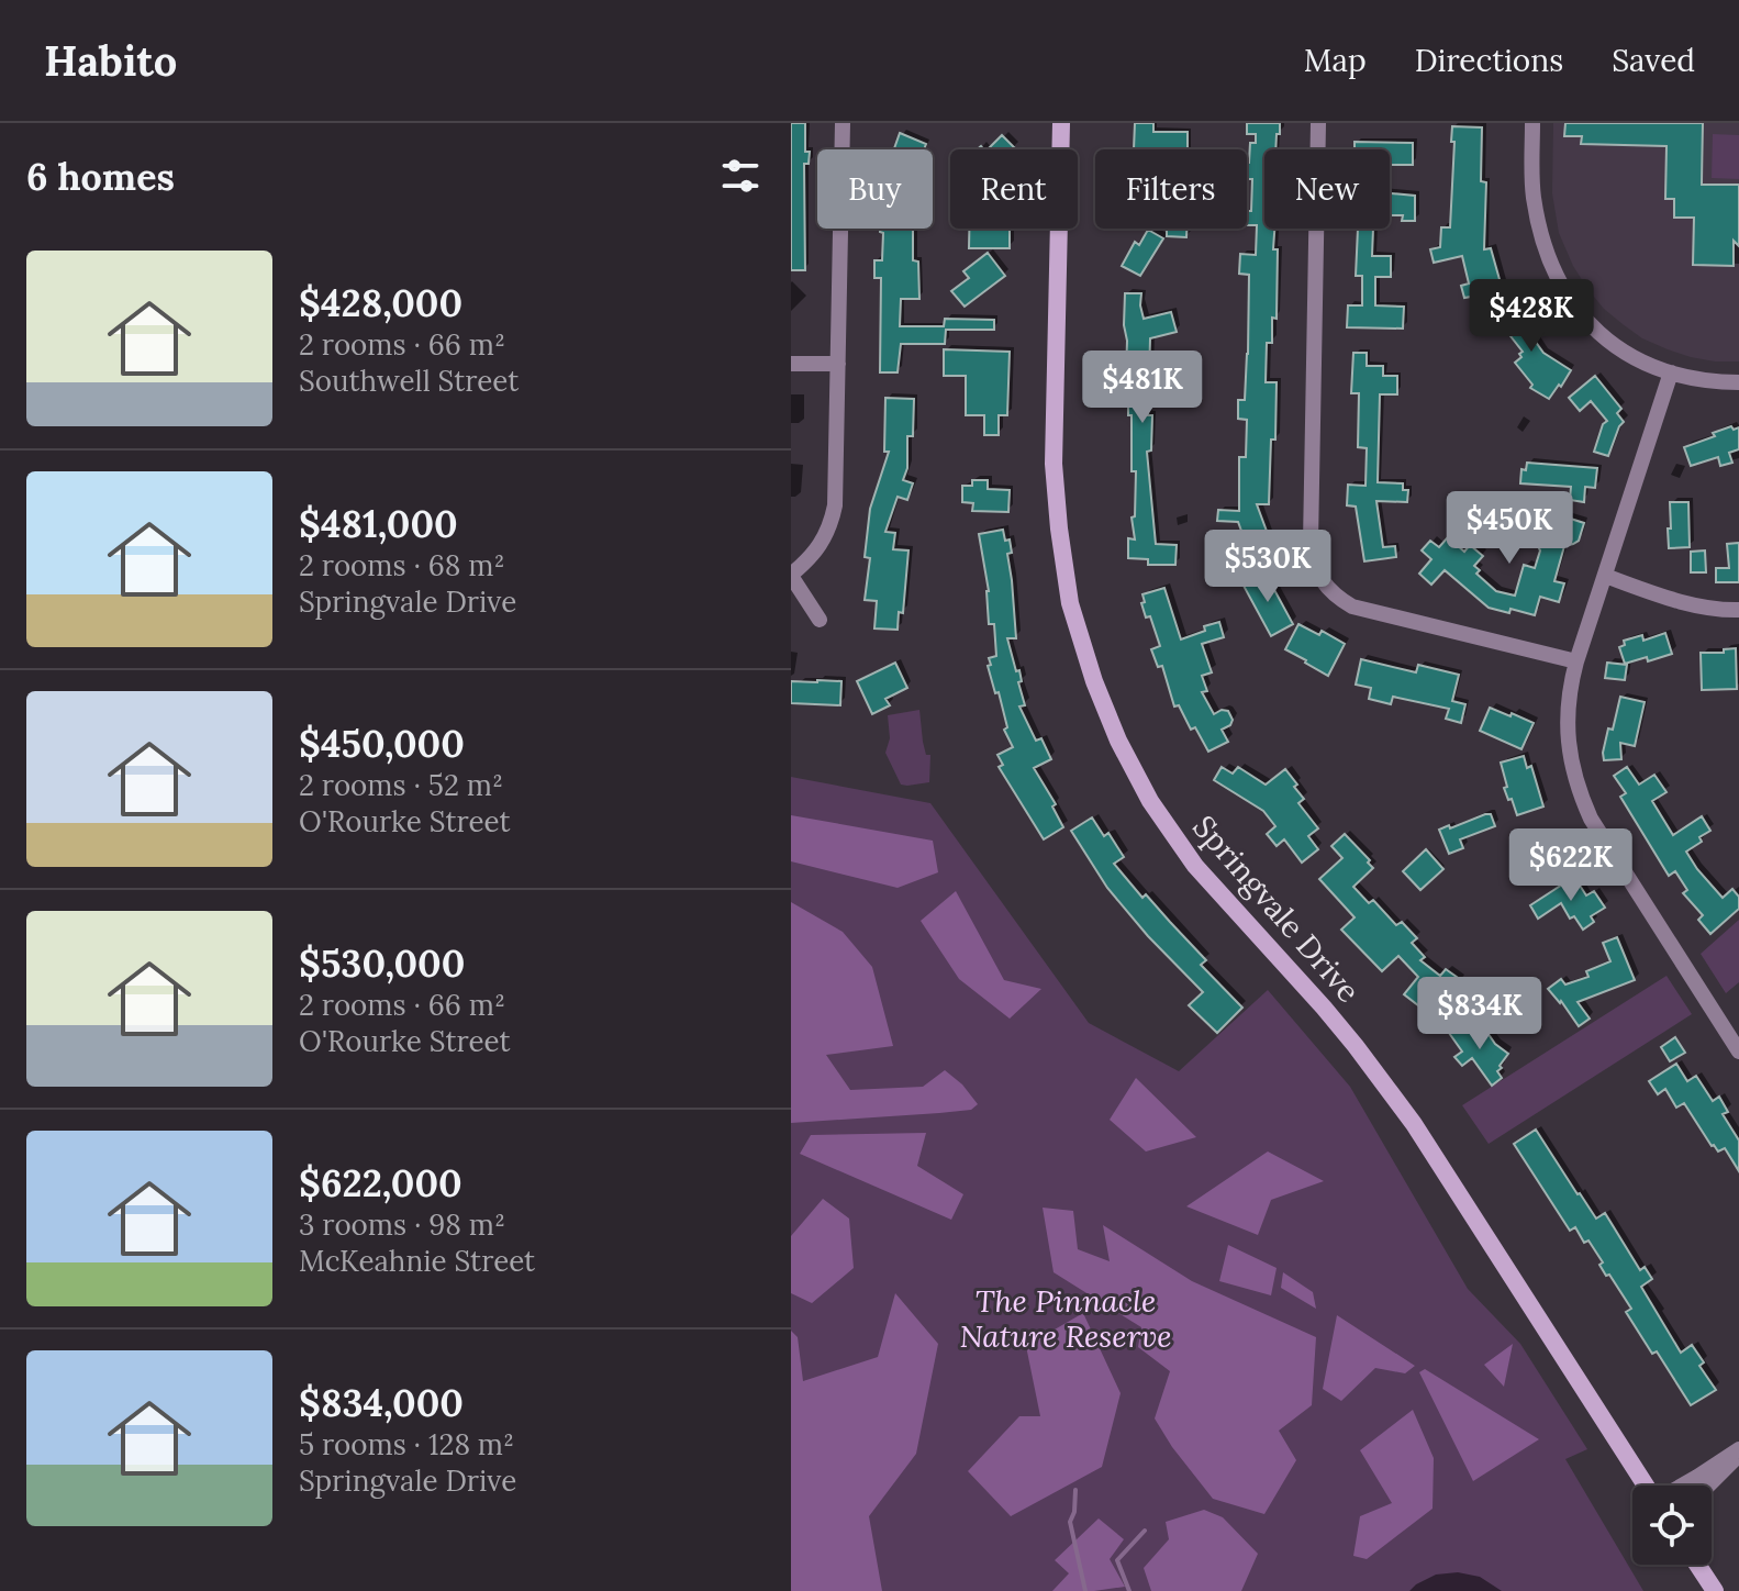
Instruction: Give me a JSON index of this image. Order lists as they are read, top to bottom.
{
  "streets": {
    "main road": ["Springvale Drive"]
  },
  "parks": ["The Pinnacle Nature Reserve"],
  "page": {
    "header": "Habito",
    "nav": ["Map", "Directions", "Saved"],
    "heading": "6 homes",
    "chip": [
      "Buy",
      "Rent",
      "Filters",
      "New"
    ],
    "list": [
      {
        "name": "$428,000",
        "note": "2 rooms · 66 m² · Southwell Street"
      },
      {
        "name": "$481,000",
        "note": "2 rooms · 68 m² · Springvale Drive"
      },
      {
        "name": "$450,000",
        "note": "2 rooms · 52 m² · O'Rourke Street"
      },
      {
        "name": "$530,000",
        "note": "2 rooms · 66 m² · O'Rourke Street"
      },
      {
        "name": "$622,000",
        "note": "3 rooms · 98 m² · McKeahnie Street"
      },
      {
        "name": "$834,000",
        "note": "5 rooms · 128 m² · Springvale Drive"
      }
    ],
    "price": [
      "$428K",
      "$481K",
      "$450K",
      "$530K",
      "$622K",
      "$834K"
    ]
  }
}
